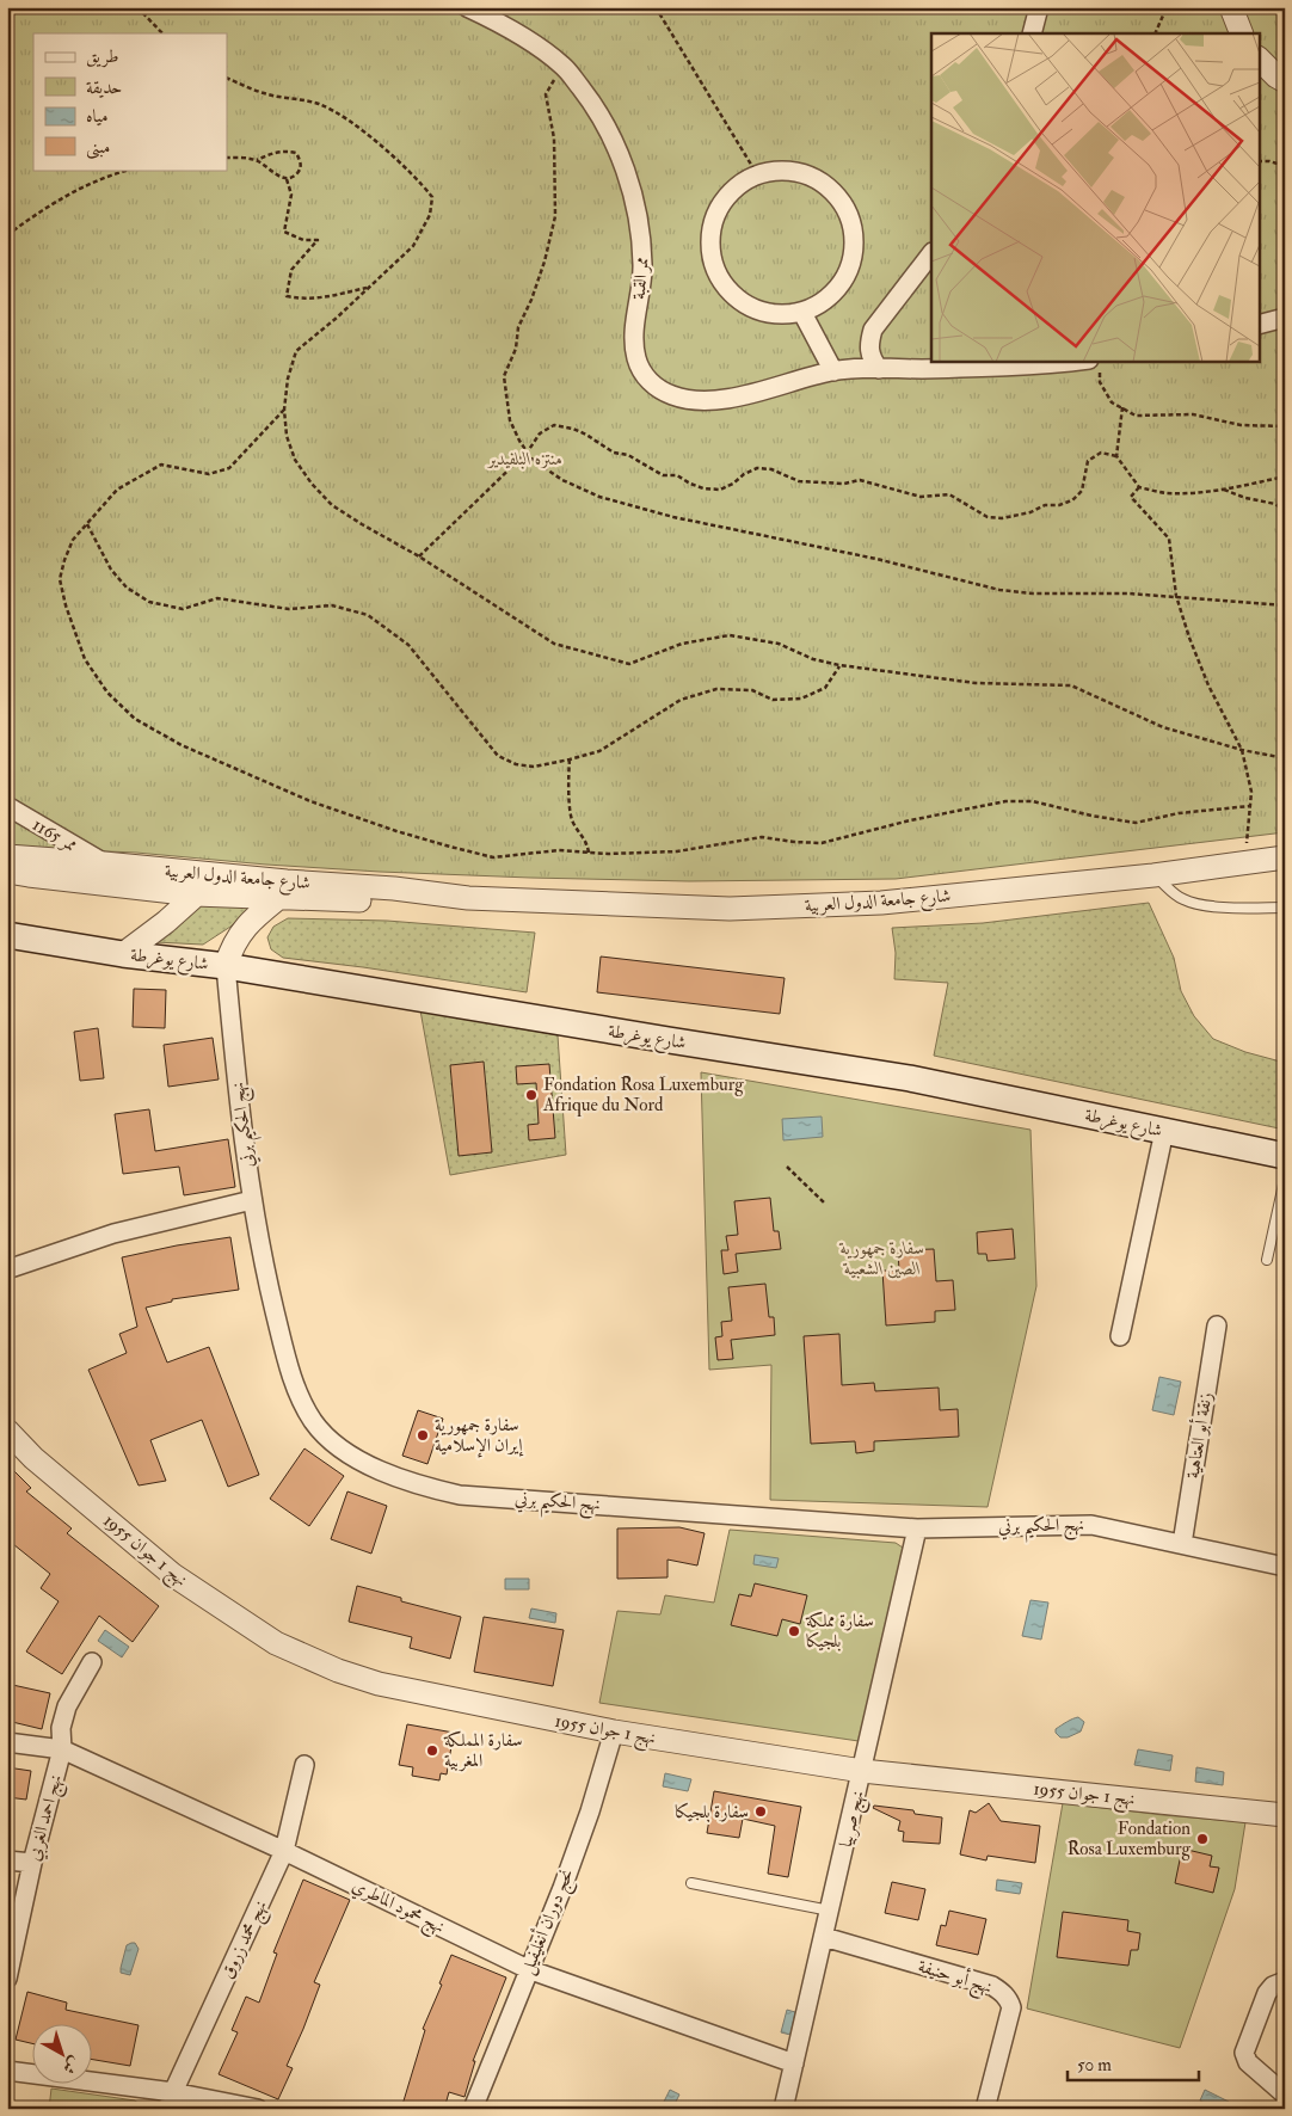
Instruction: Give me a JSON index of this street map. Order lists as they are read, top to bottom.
{
  "streets": {
    "main road": ["شارع يوغرطة"],
    "street": [
      "ممر القبة",
      "ممر 1165",
      "شارع جامعة الدول العربية",
      "نهج الحكيم برني",
      "زنقة أبو العتاهية",
      "نهج 1 جوان 1955",
      "نهج احمد الغربي",
      "نهج صربيا",
      "نهج محمود الماطري",
      "نحج دوران أنغليفيل",
      "نهج محمد زروق",
      "نهج أبو حنيفة"
    ]
  },
  "crossings": [
    ["ممر 1165", "شارع جامعة الدول العربية"],
    ["شارع يوغرطة", "نهج الحكيم برني"],
    ["نهج الحكيم برني", "زنقة أبو العتاهية"],
    ["نهج الحكيم برني", "نهج صربيا"],
    ["نهج 1 جوان 1955", "نهج صربيا"],
    ["نهج 1 جوان 1955", "نحج دوران أنغليفيل"],
    ["نهج احمد الغربي", "نهج محمود الماطري"],
    ["نهج صربيا", "نهج محمود الماطري"],
    ["نهج صربيا", "نهج أبو حنيفة"],
    ["نهج محمود الماطري", "نحج دوران أنغليفيل"],
    ["نهج محمود الماطري", "نهج محمد زروق"]
  ],
  "parks": ["منتزه البلفيدير", "سفارة جمهورية الصين الشعبية"],
  "places": [
    "Fondation Rosa Luxemburg Afrique du Nord",
    "سفارة جمهورية إيران الإسلامية",
    "سفارة مملكة بلجيكا",
    "سفارة المملكة المغربية",
    "سفارة بلجيكا",
    "Fondation Rosa Luxemburg"
  ],
  "legend": [
    "طريق",
    "حديقة",
    "مياه",
    "مبنى"
  ],
  "scale_bar": "50 m",
  "north": "bottom right"
}
